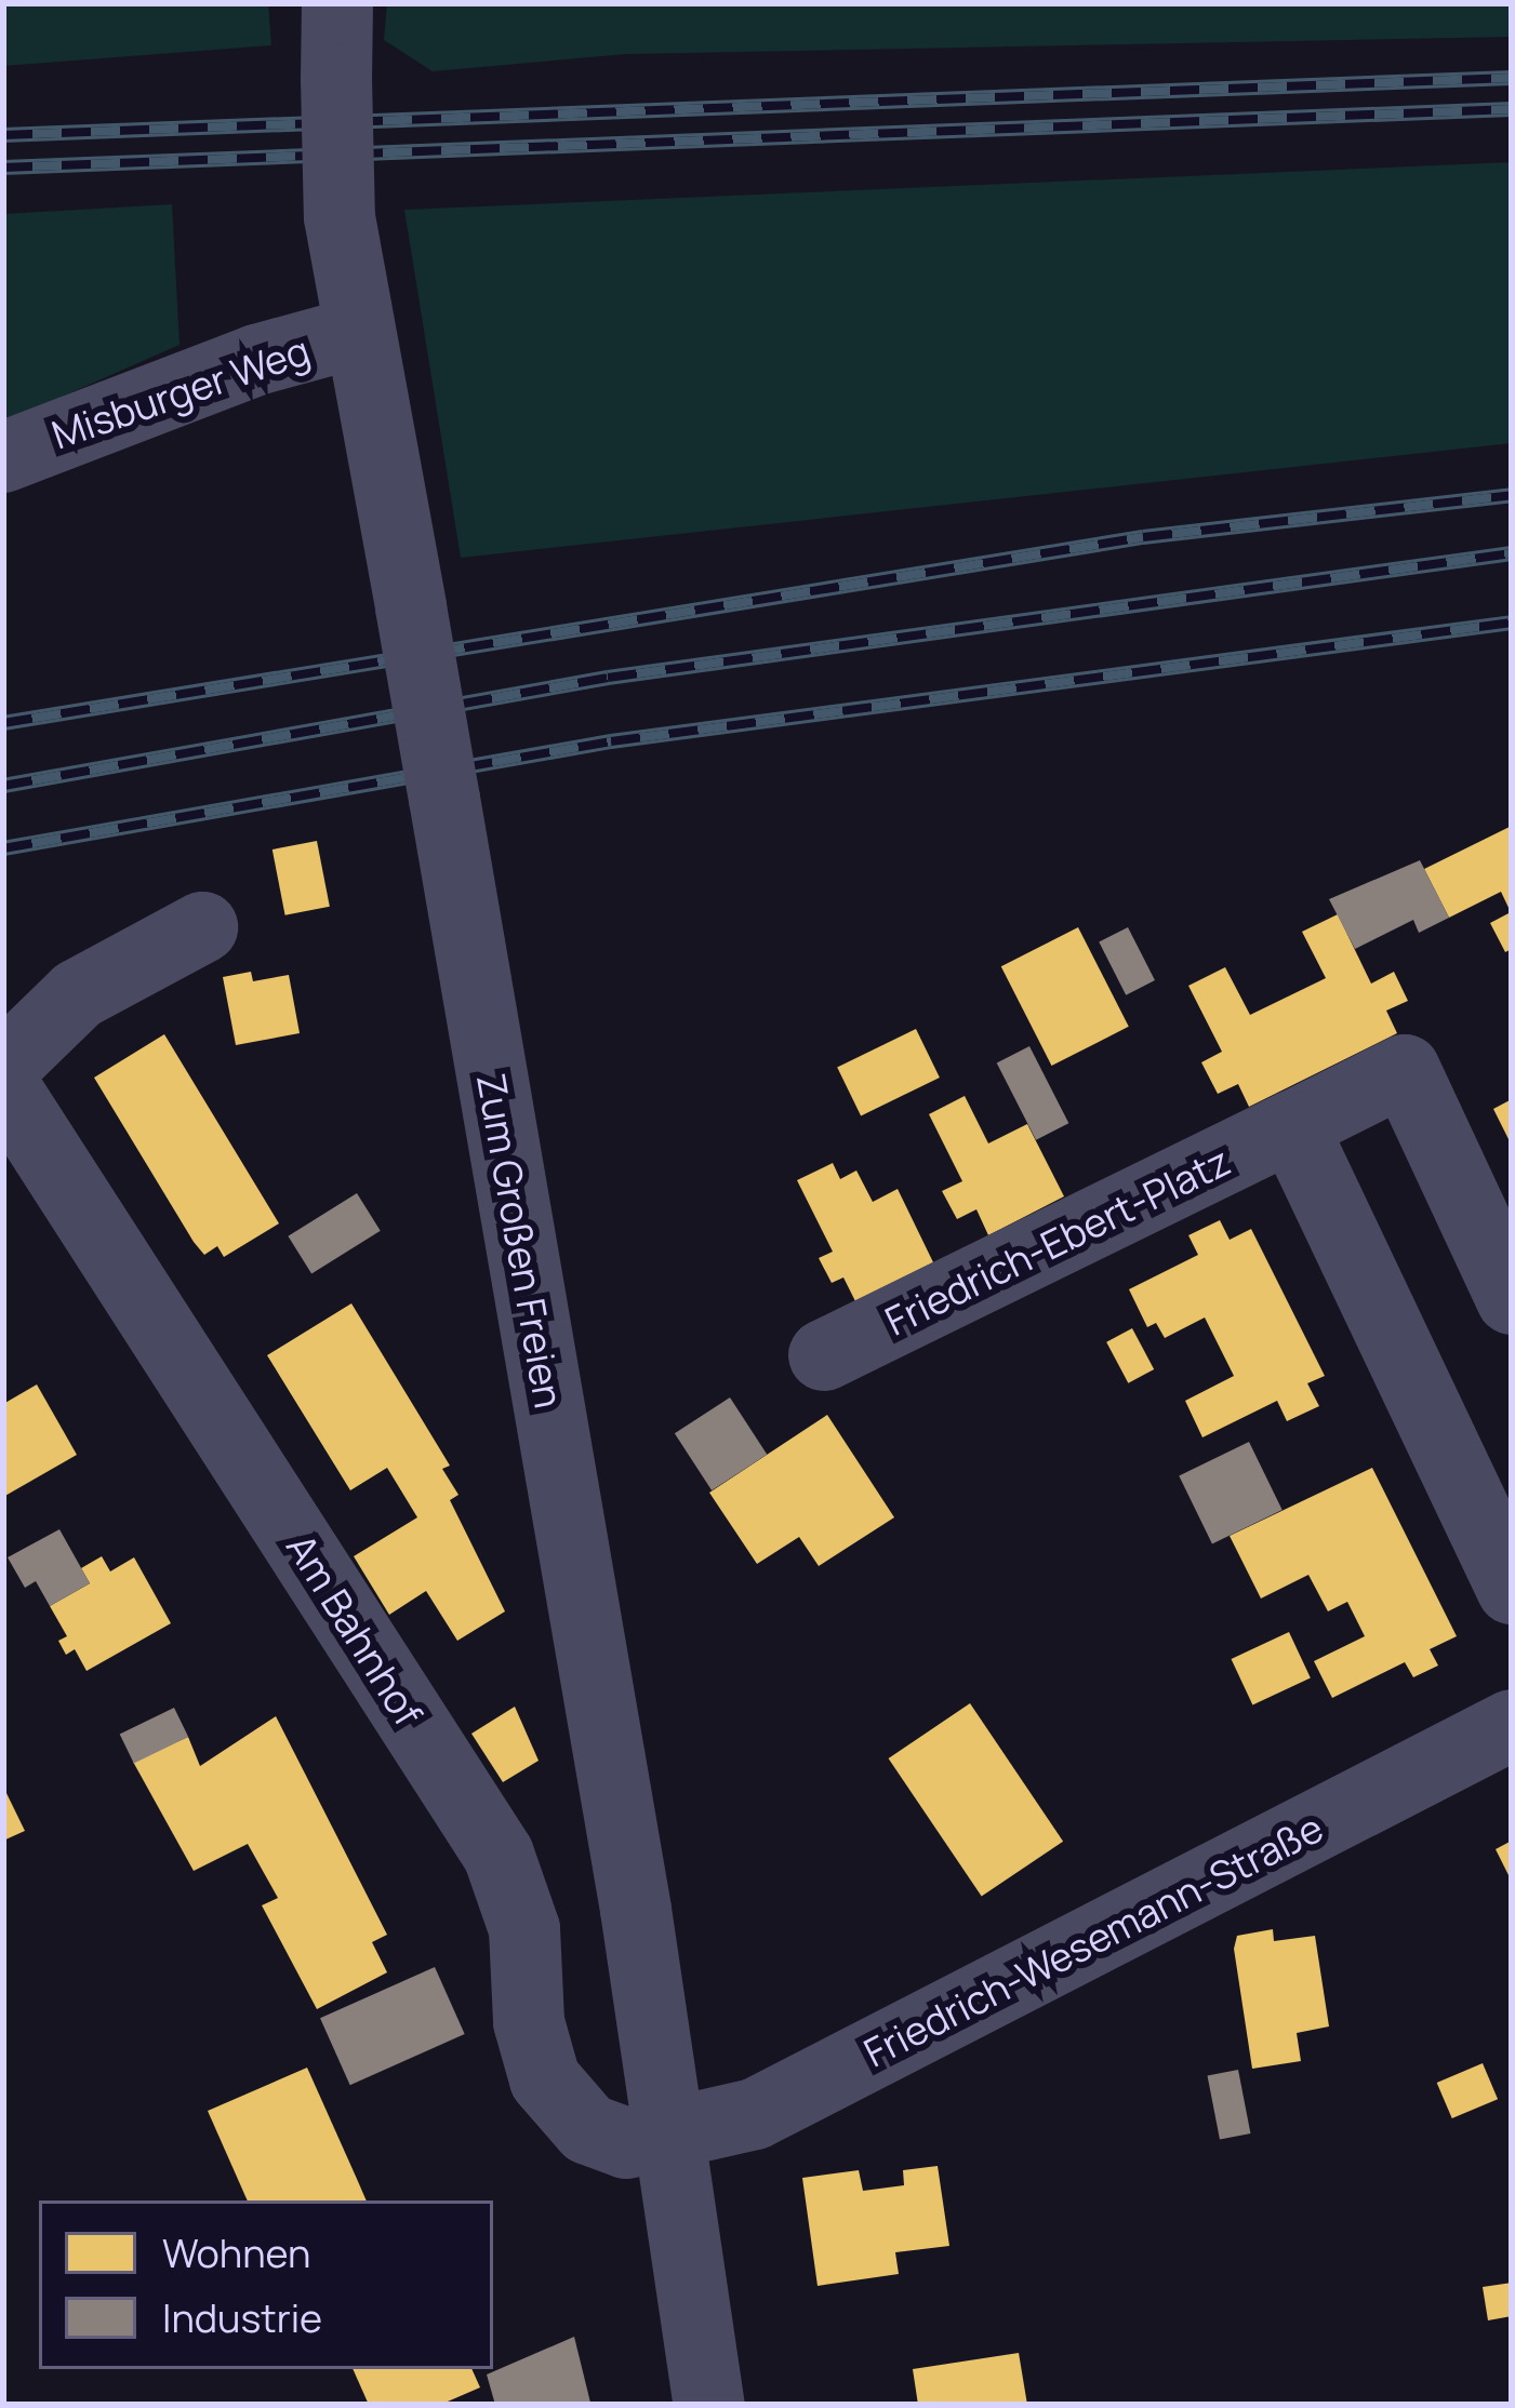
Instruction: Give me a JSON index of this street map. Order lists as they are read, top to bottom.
{
  "streets": {
    "street": [
      "Misburger Weg",
      "Zum Großen Freien",
      "Friedrich-Ebert-Platz",
      "Am Bahnhof",
      "Friedrich-Wesemann-Straße"
    ]
  },
  "crossings": [
    ["Misburger Weg", "Zum Großen Freien"],
    ["Zum Großen Freien", "Am Bahnhof"],
    ["Zum Großen Freien", "Friedrich-Wesemann-Straße"],
    ["Am Bahnhof", "Friedrich-Wesemann-Straße"]
  ],
  "legend": ["Wohnen", "Industrie"]
}
